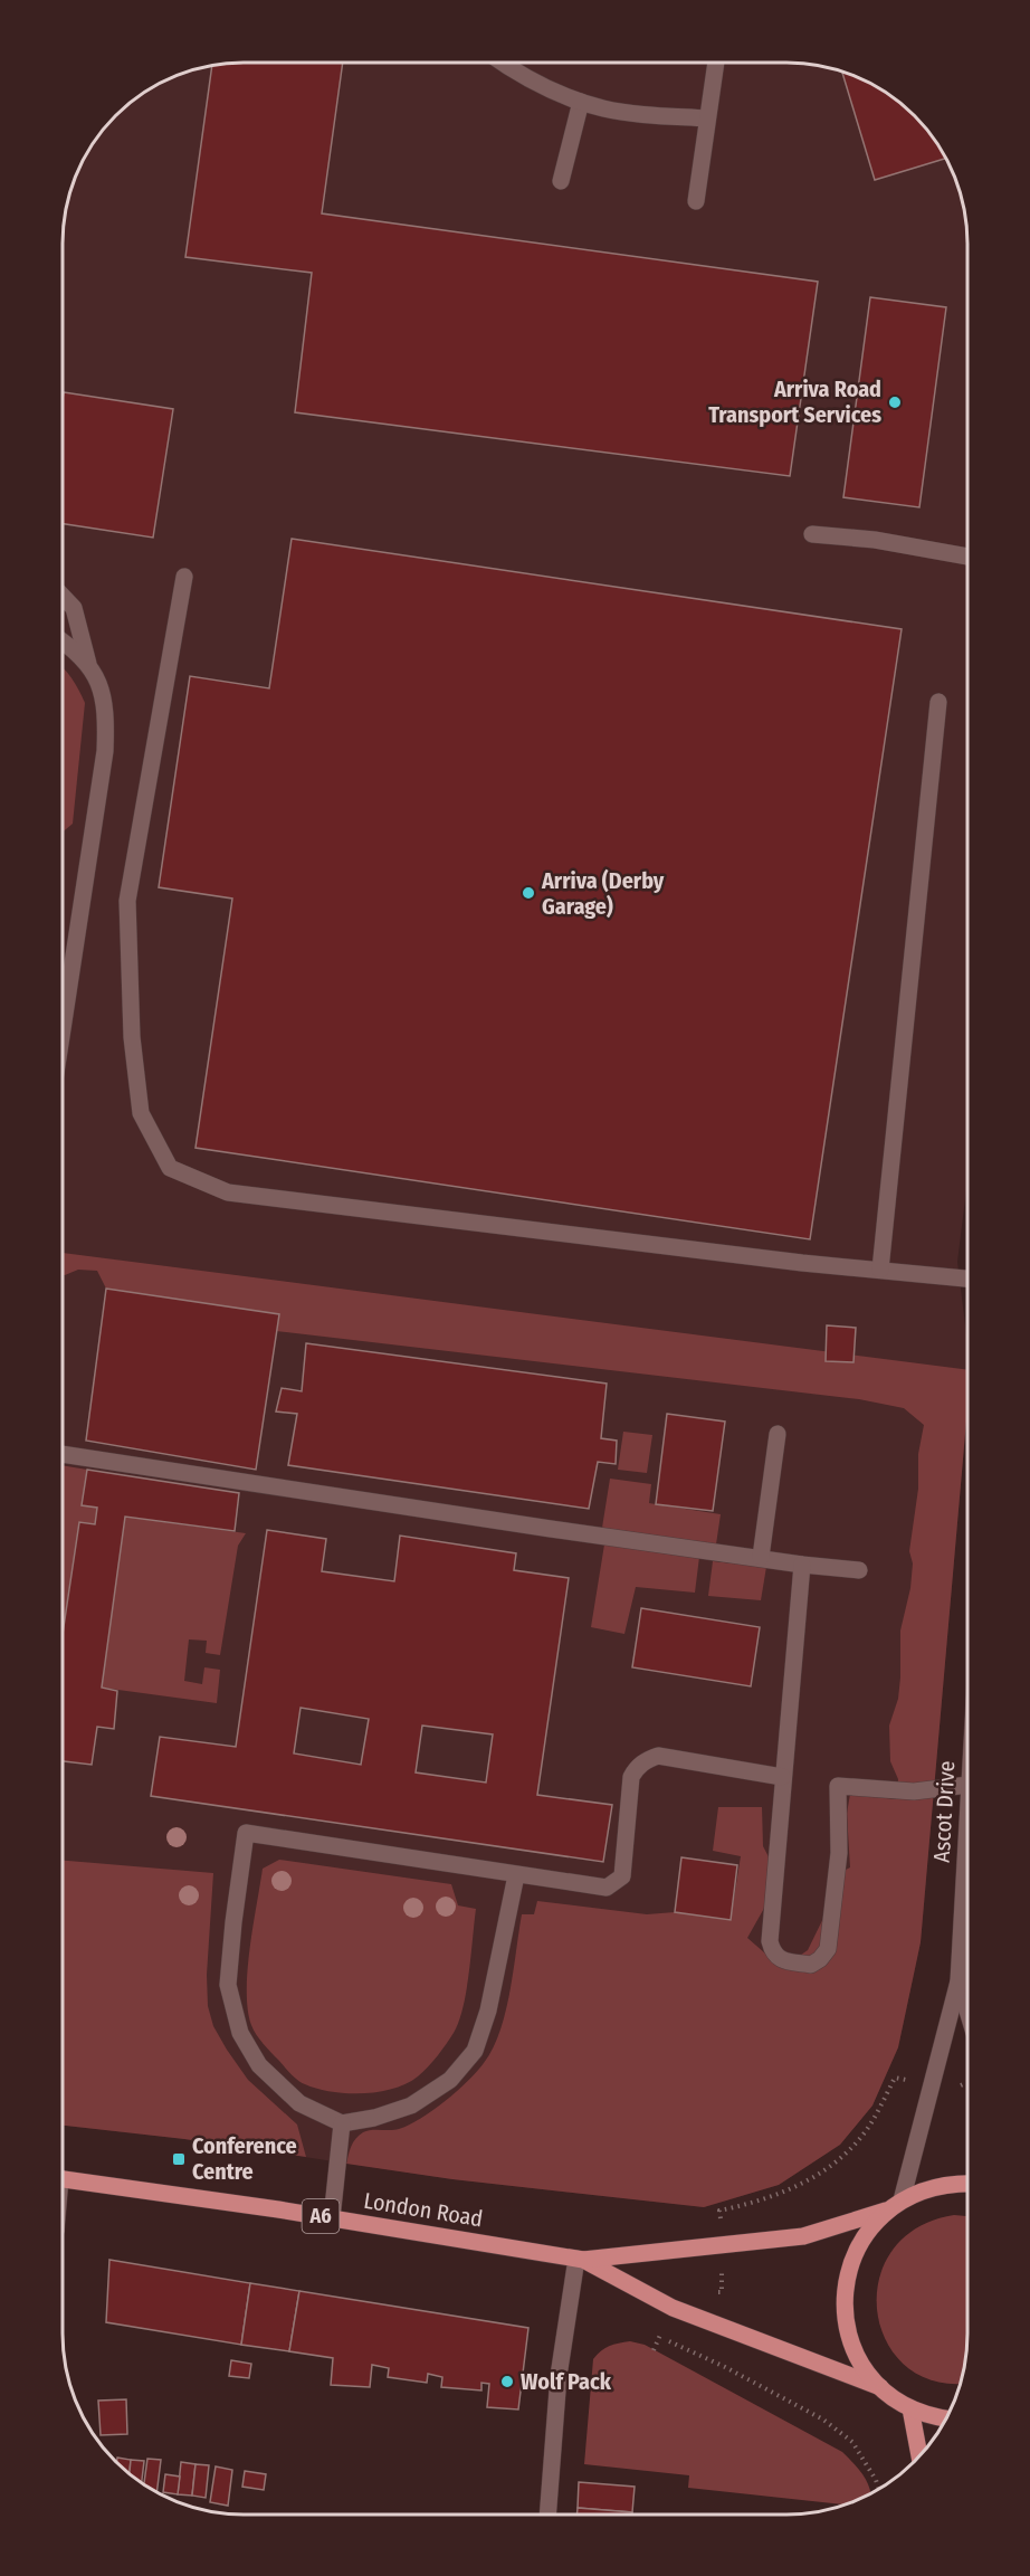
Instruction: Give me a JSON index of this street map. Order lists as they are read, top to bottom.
{
  "streets": {
    "main road": ["London Road", "A6"],
    "street": ["Ascot Drive"]
  },
  "places": {
    "other": ["Arriva Road Transport Services", "Arriva (Derby Garage)", "Wolf Pack"],
    "transit": ["Conference Centre"]
  }
}
